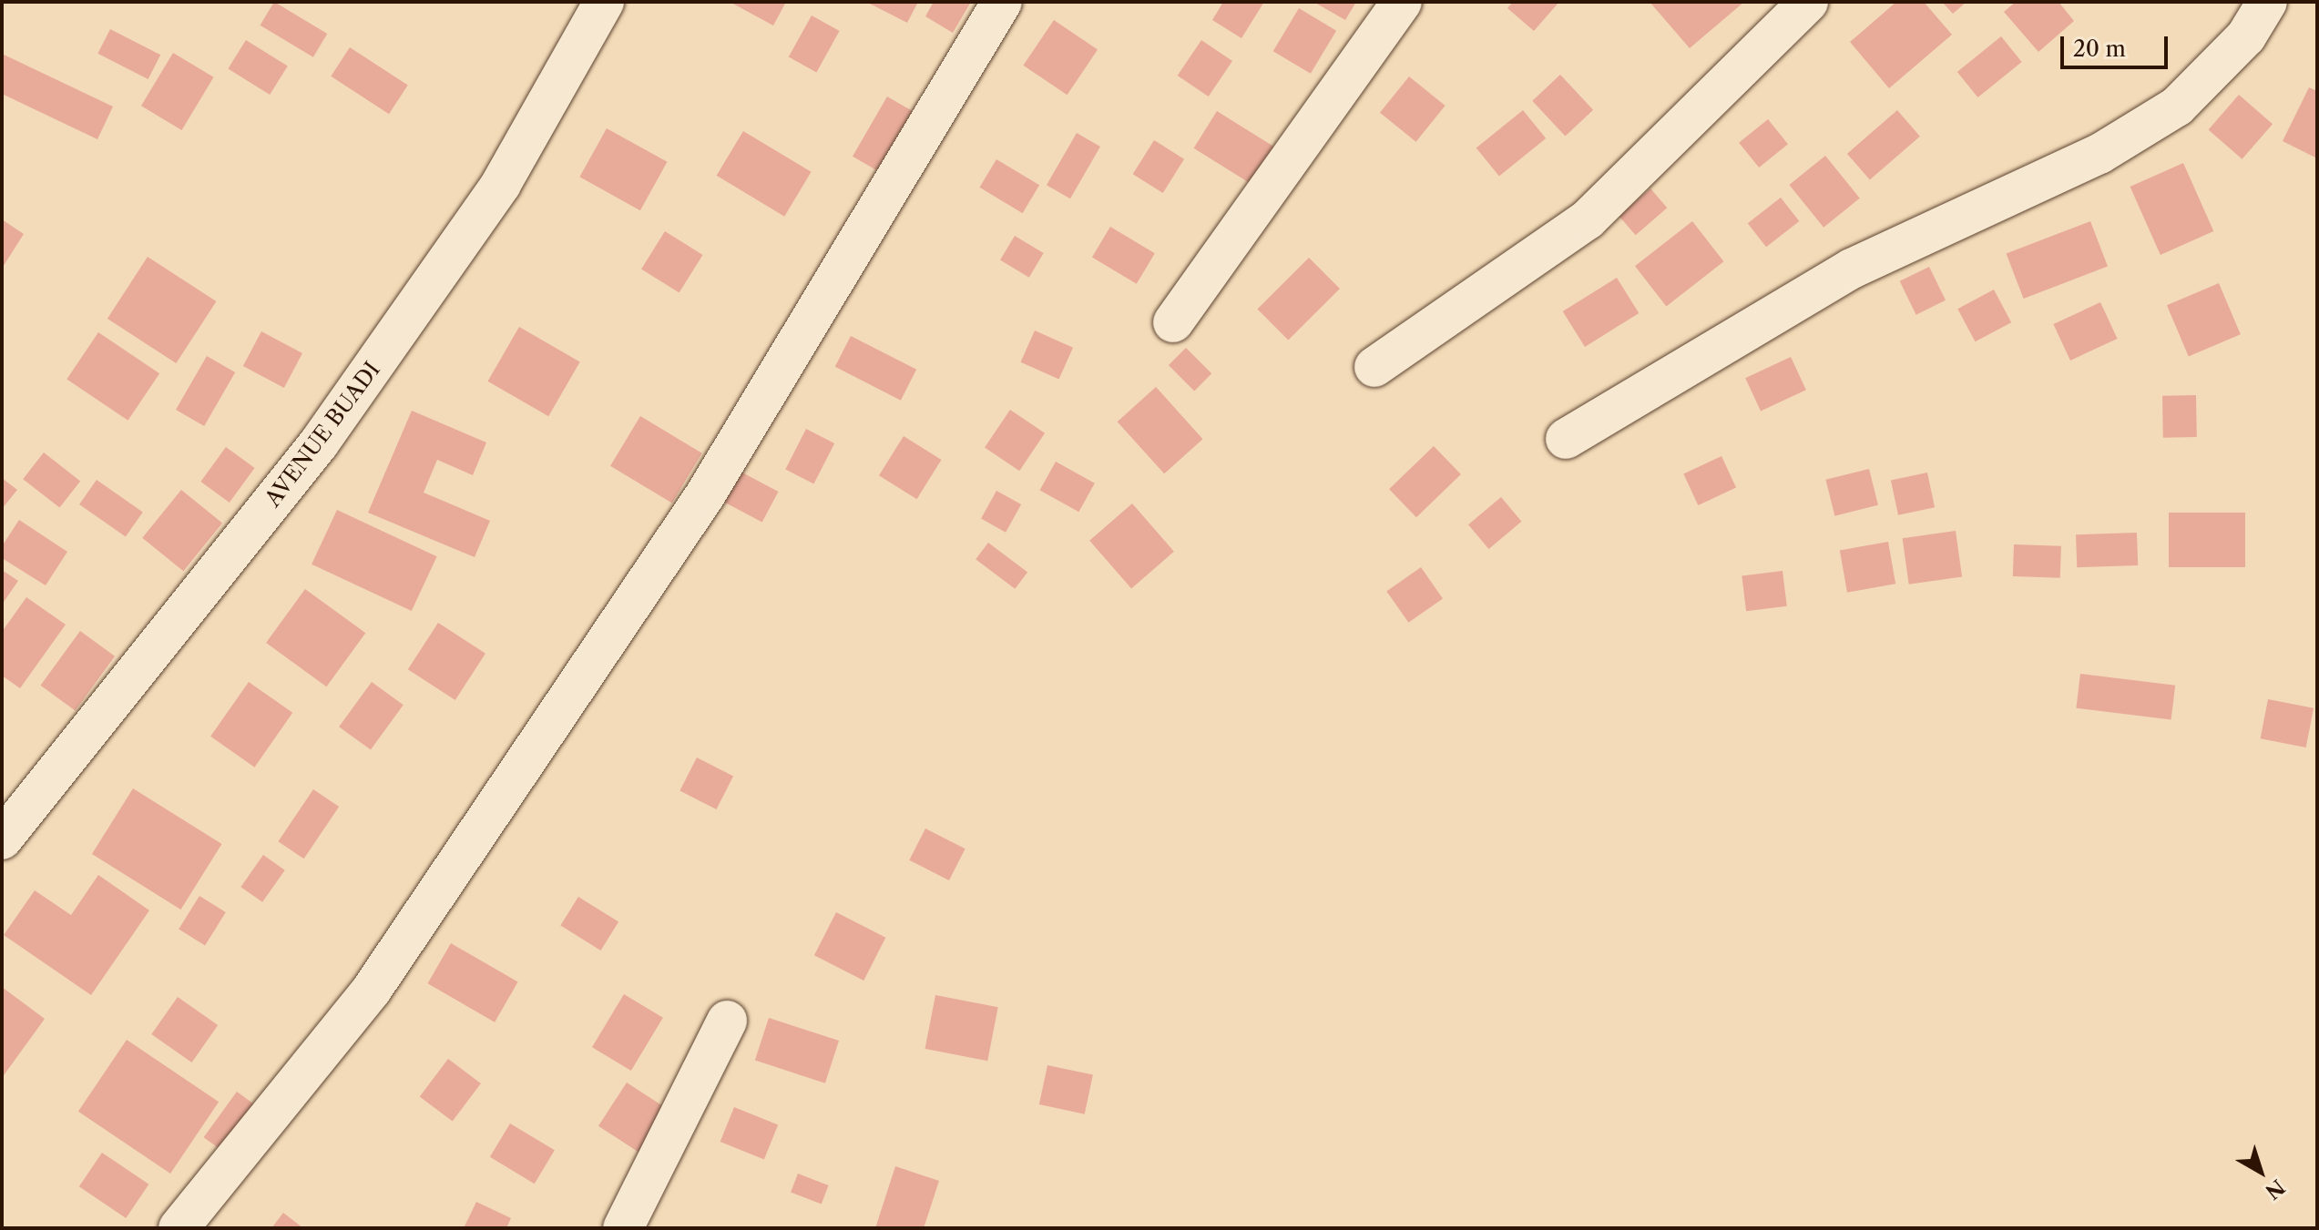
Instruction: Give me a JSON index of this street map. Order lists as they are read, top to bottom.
{
  "streets": {
    "street": ["AVENUE BUADI"]
  },
  "scale_bar": "20 m",
  "north": "bottom right"
}
